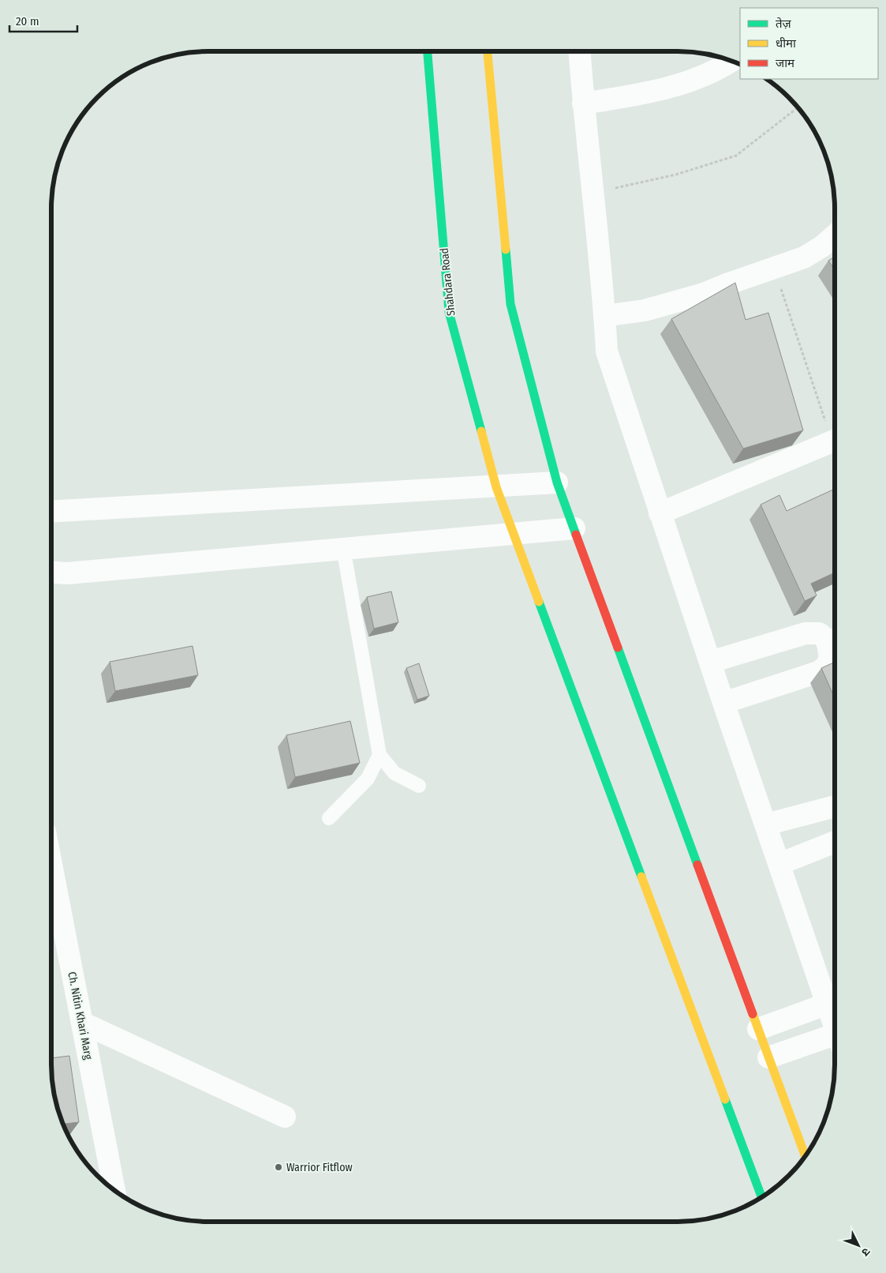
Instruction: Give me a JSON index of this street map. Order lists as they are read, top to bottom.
{
  "streets": {
    "street": ["Shahdara Road", "Ch. Nitin Khari Marg"]
  },
  "places": ["Warrior Fitflow"],
  "legend": ["तेज़", "धीमा", "जाम"],
  "scale_bar": "20 m",
  "north": "bottom right"
}
